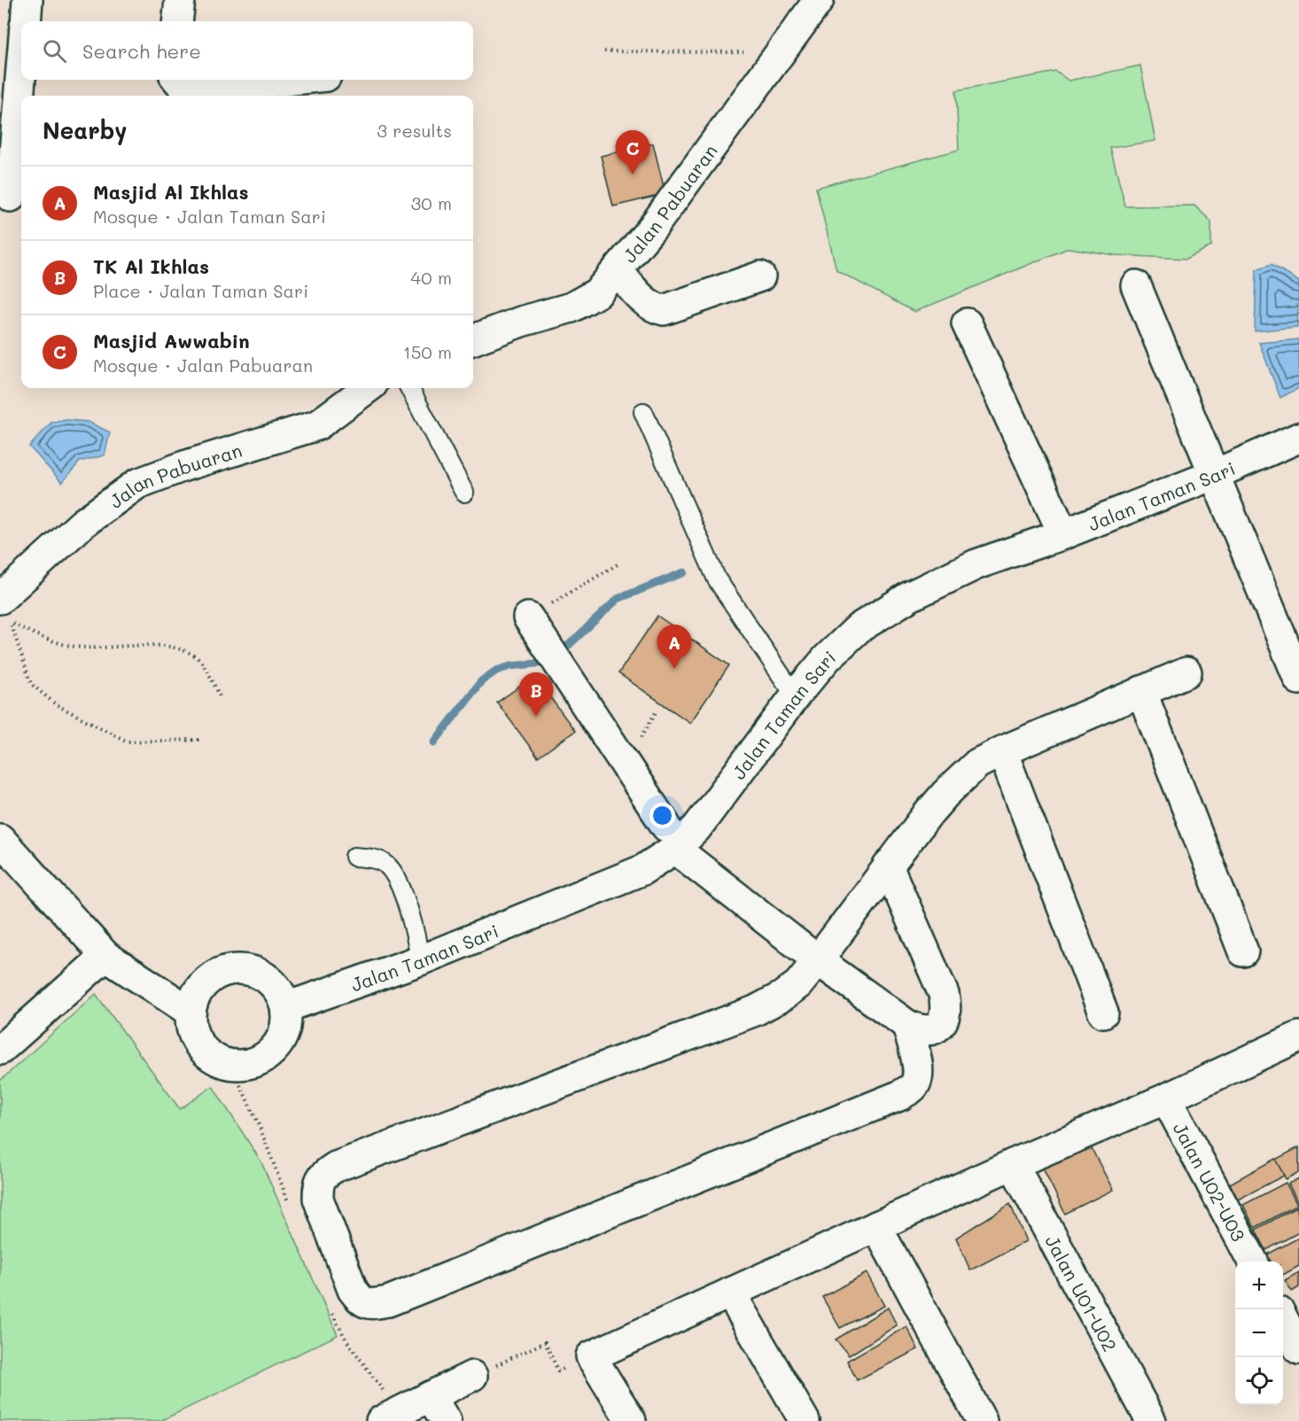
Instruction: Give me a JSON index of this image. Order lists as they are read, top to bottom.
{
  "streets": {
    "street": [
      "Jalan Pabuaran",
      "Jalan Taman Sari",
      "Jalan U02-U03",
      "Jalan U01-U02"
    ]
  },
  "page": {
    "search": "Search here",
    "heading": ["Nearby", "3 results"],
    "pins": ["C", "A", "B"],
    "list": [
      {
        "mark": "A",
        "name": "Masjid Al Ikhlas",
        "note": "Mosque · Jalan Taman Sari",
        "value": "30 m"
      },
      {
        "mark": "B",
        "name": "TK Al Ikhlas",
        "note": "Place · Jalan Taman Sari",
        "value": "40 m"
      },
      {
        "mark": "C",
        "name": "Masjid Awwabin",
        "note": "Mosque · Jalan Pabuaran",
        "value": "150 m"
      }
    ],
    "map_buttons": ["+", "−"]
  }
}
